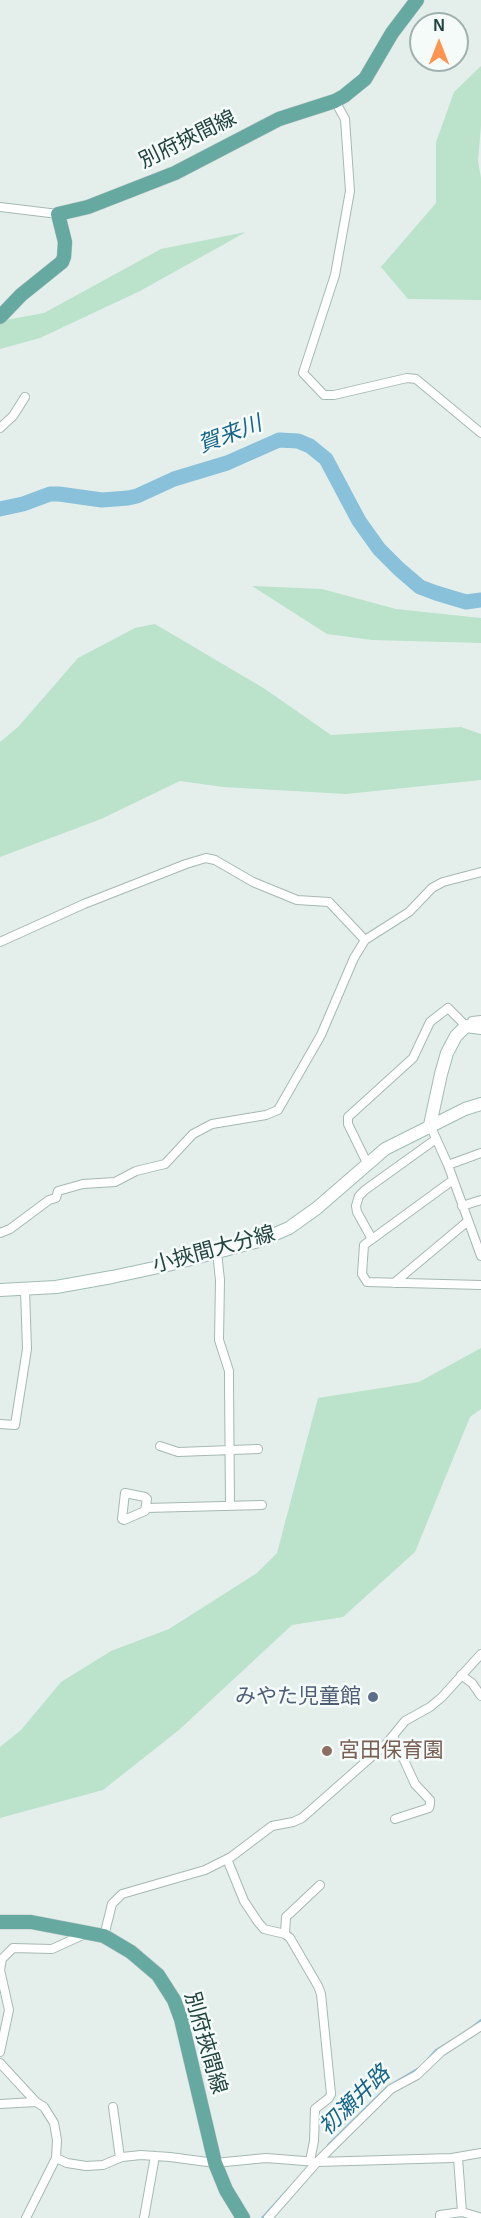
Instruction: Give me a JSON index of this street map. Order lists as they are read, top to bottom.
{
  "streets": {
    "main road": ["別府挾間線", "小挾間大分線"]
  },
  "water": ["賀来川", "初瀬井路"],
  "places": ["みやた児童館", "宮田保育園"],
  "north": "top"
}
